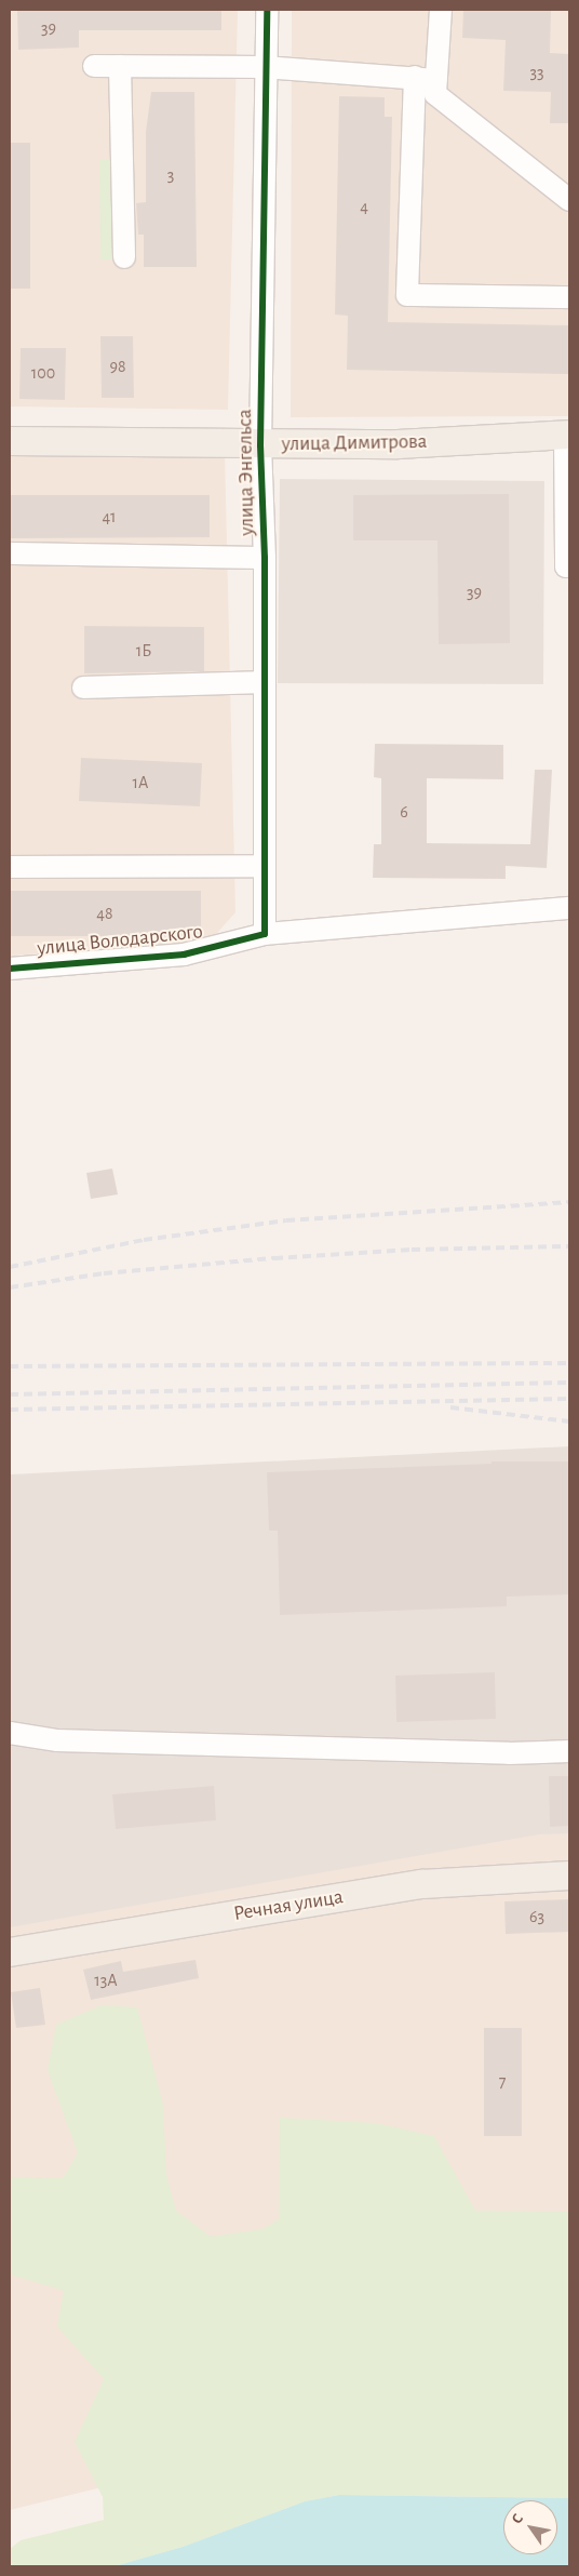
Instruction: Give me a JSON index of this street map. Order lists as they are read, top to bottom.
{
  "streets": {
    "main road": ["улица Димитрова", "Речная улица"],
    "street": ["улица Энгельса", "улица Володарского"]
  },
  "crossings": [
    ["улица Димитрова", "улица Энгельса"],
    ["улица Энгельса", "улица Володарского"]
  ],
  "house_numbers": [
    "39",
    "33",
    "3",
    "4",
    "98",
    "100",
    "41",
    "39",
    "1Б",
    "1А",
    "6",
    "48",
    "63",
    "13А",
    "7"
  ],
  "north": "top left"
}
